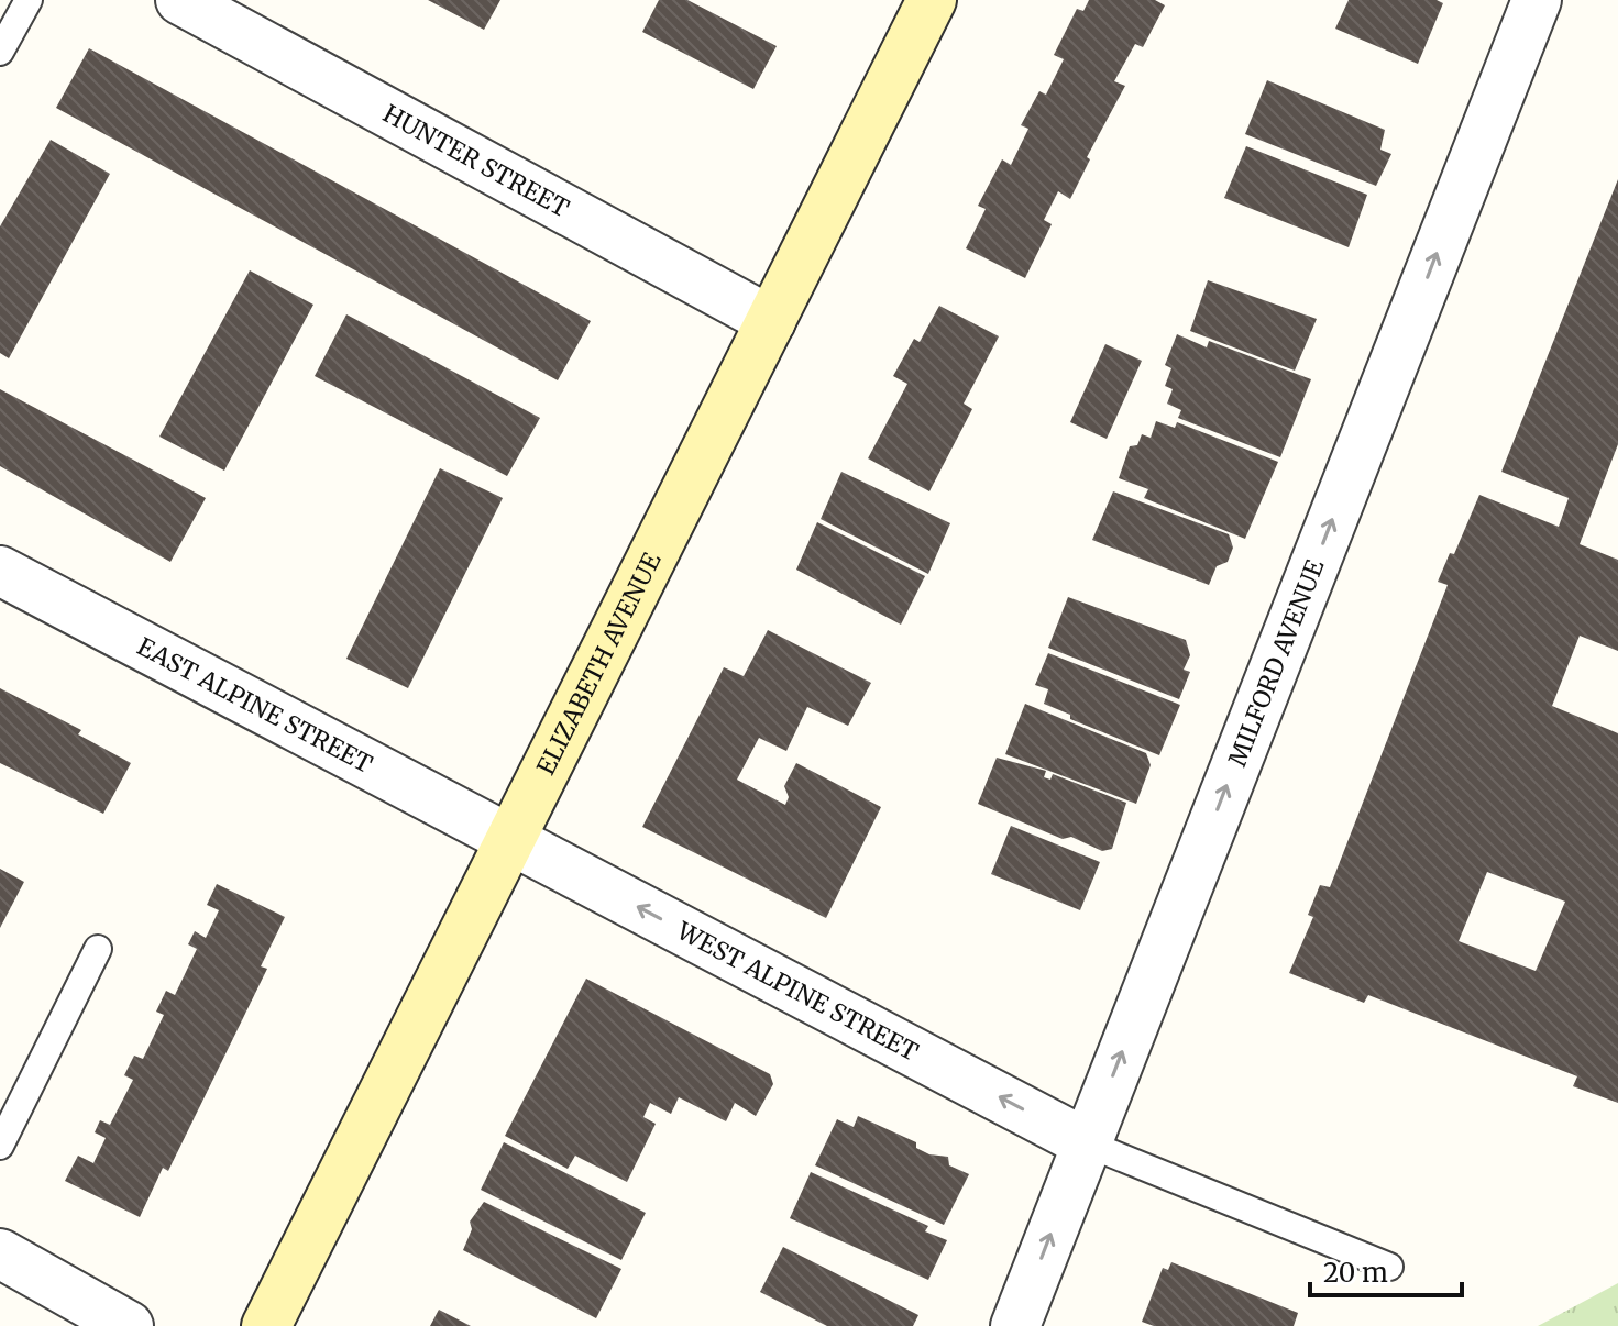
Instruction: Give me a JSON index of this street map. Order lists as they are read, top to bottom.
{
  "streets": {
    "main road": ["ELIZABETH AVENUE"],
    "street": [
      "HUNTER STREET",
      "MILFORD AVENUE",
      "EAST ALPINE STREET",
      "WEST ALPINE STREET"
    ]
  },
  "crossings": [
    ["HUNTER STREET", "ELIZABETH AVENUE"],
    ["ELIZABETH AVENUE", "EAST ALPINE STREET"],
    ["ELIZABETH AVENUE", "WEST ALPINE STREET"],
    ["MILFORD AVENUE", "WEST ALPINE STREET"],
    ["EAST ALPINE STREET", "WEST ALPINE STREET"]
  ],
  "one_way": ["MILFORD AVENUE", "WEST ALPINE STREET"],
  "scale_bar": "20 m"
}
